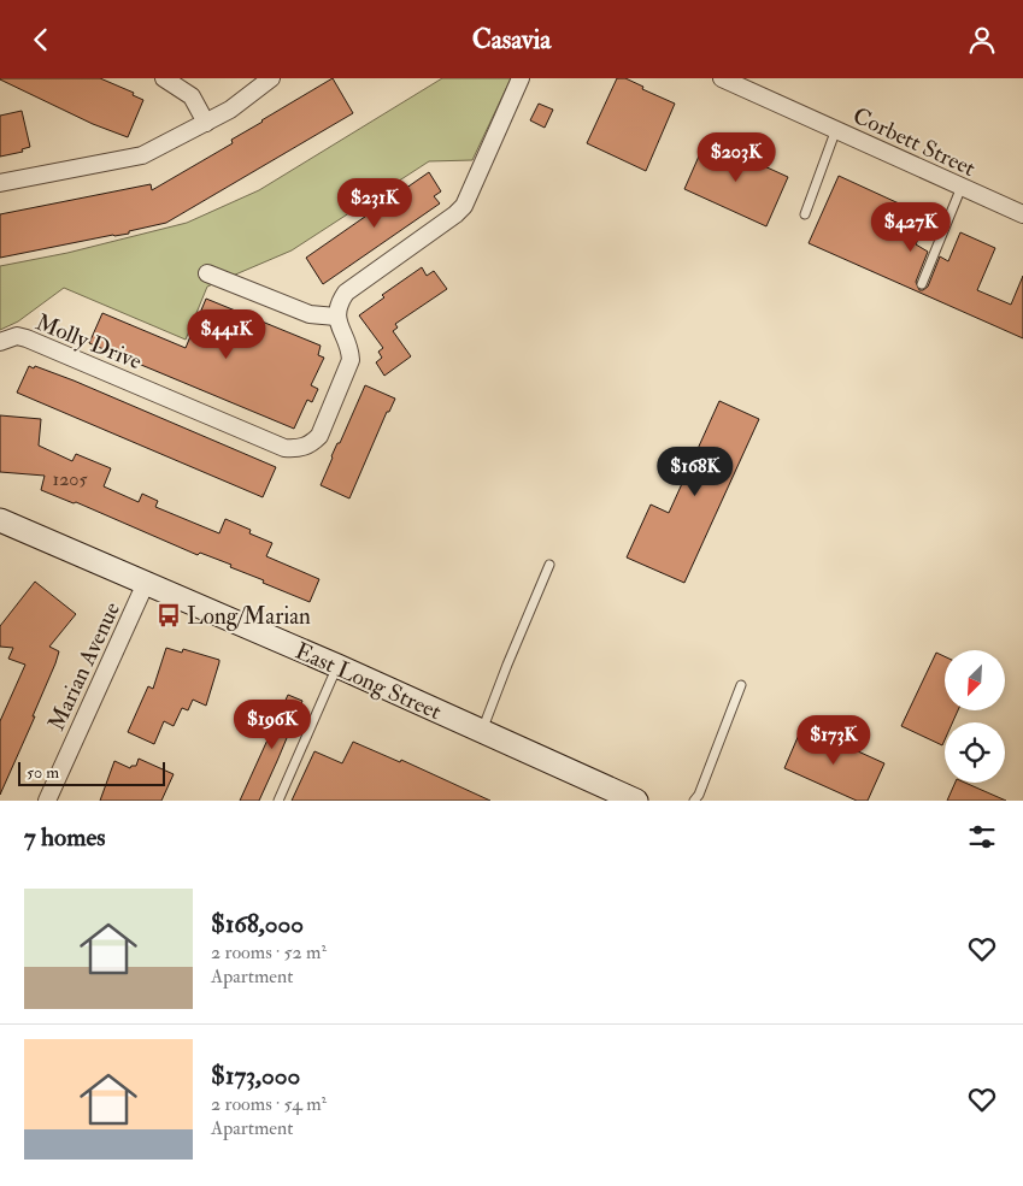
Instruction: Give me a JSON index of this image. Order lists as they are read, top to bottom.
{
  "streets": {
    "street": [
      "Corbett Street",
      "Molly Drive",
      "Marian Avenue",
      "East Long Street"
    ]
  },
  "crossings": [
    ["Marian Avenue", "East Long Street"]
  ],
  "places": {
    "bus stop": ["Long/Marian"]
  },
  "house_numbers": ["1205"],
  "scale_bar": "50 m",
  "north": "bottom left",
  "page": {
    "header": "Casavia",
    "price": [
      "$203K",
      "$231K",
      "$427K",
      "$441K",
      "$168K",
      "$196K",
      "$173K"
    ],
    "scale": "50 m",
    "heading": "7 homes",
    "list": [
      {
        "name": "$168,000",
        "note": "2 rooms · 52 m² · Apartment"
      },
      {
        "name": "$173,000",
        "note": "2 rooms · 54 m² · Apartment"
      }
    ]
  }
}
